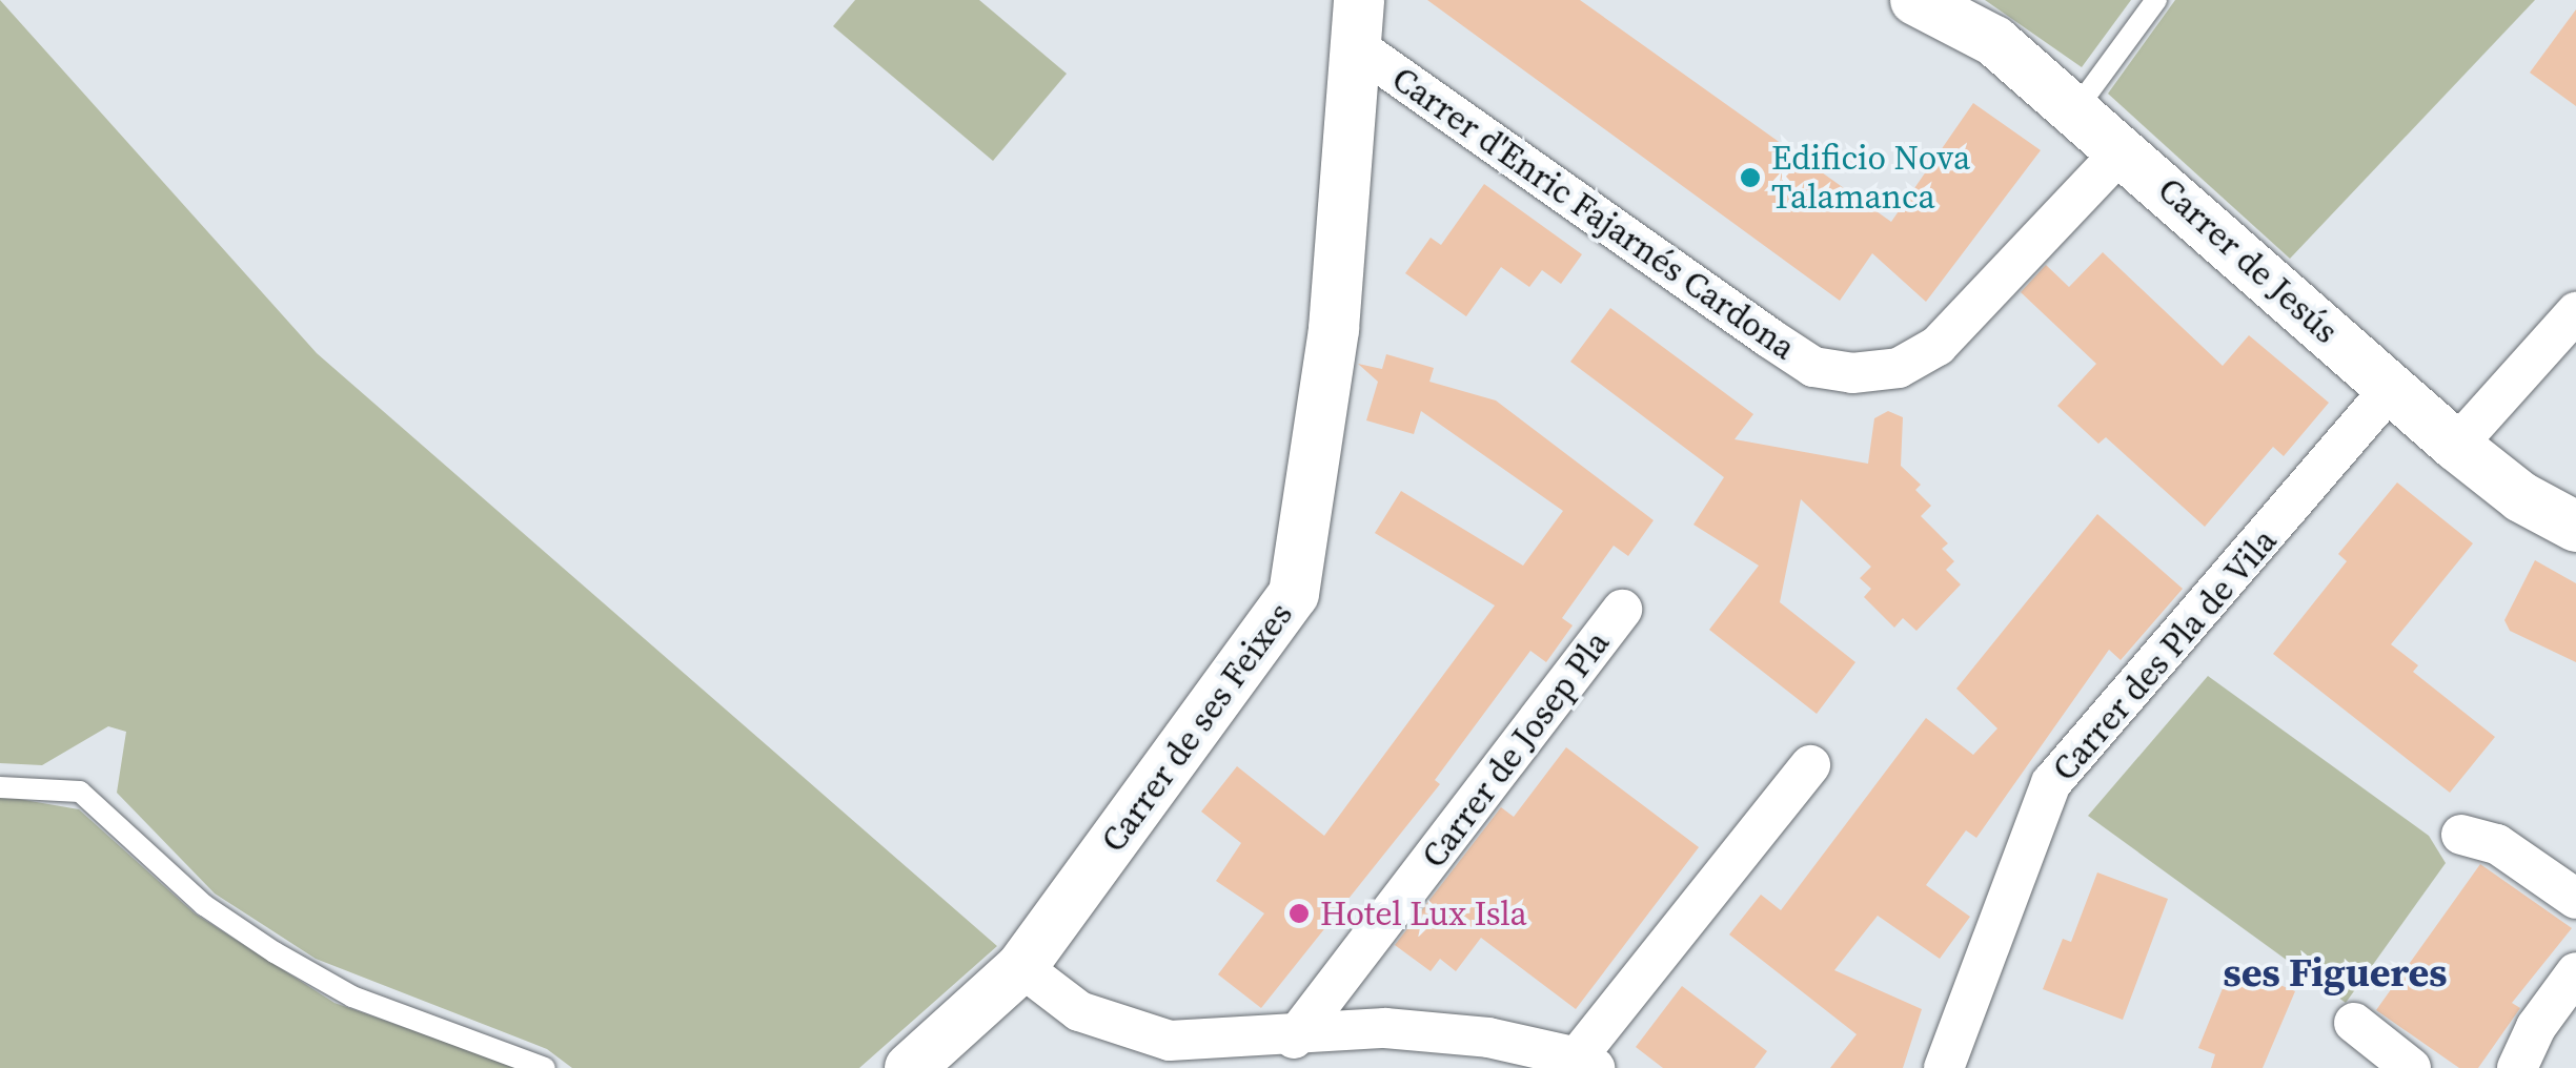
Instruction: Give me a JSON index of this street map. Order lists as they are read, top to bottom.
{
  "streets": {
    "street": [
      "Carrer d'Enric Fajarnés Cardona",
      "Carrer de Jesús",
      "Carrer des Pla de Vila",
      "Carrer de ses Feixes",
      "Carrer de Josep Pla"
    ]
  },
  "crossings": [
    ["Carrer d'Enric Fajarnés Cardona", "Carrer de Jesús"],
    ["Carrer d'Enric Fajarnés Cardona", "Carrer de ses Feixes"],
    ["Carrer de Jesús", "Carrer des Pla de Vila"]
  ],
  "districts": ["ses Figueres"],
  "places": ["Edificio Nova Talamanca", "Hotel Lux Isla"]
}
